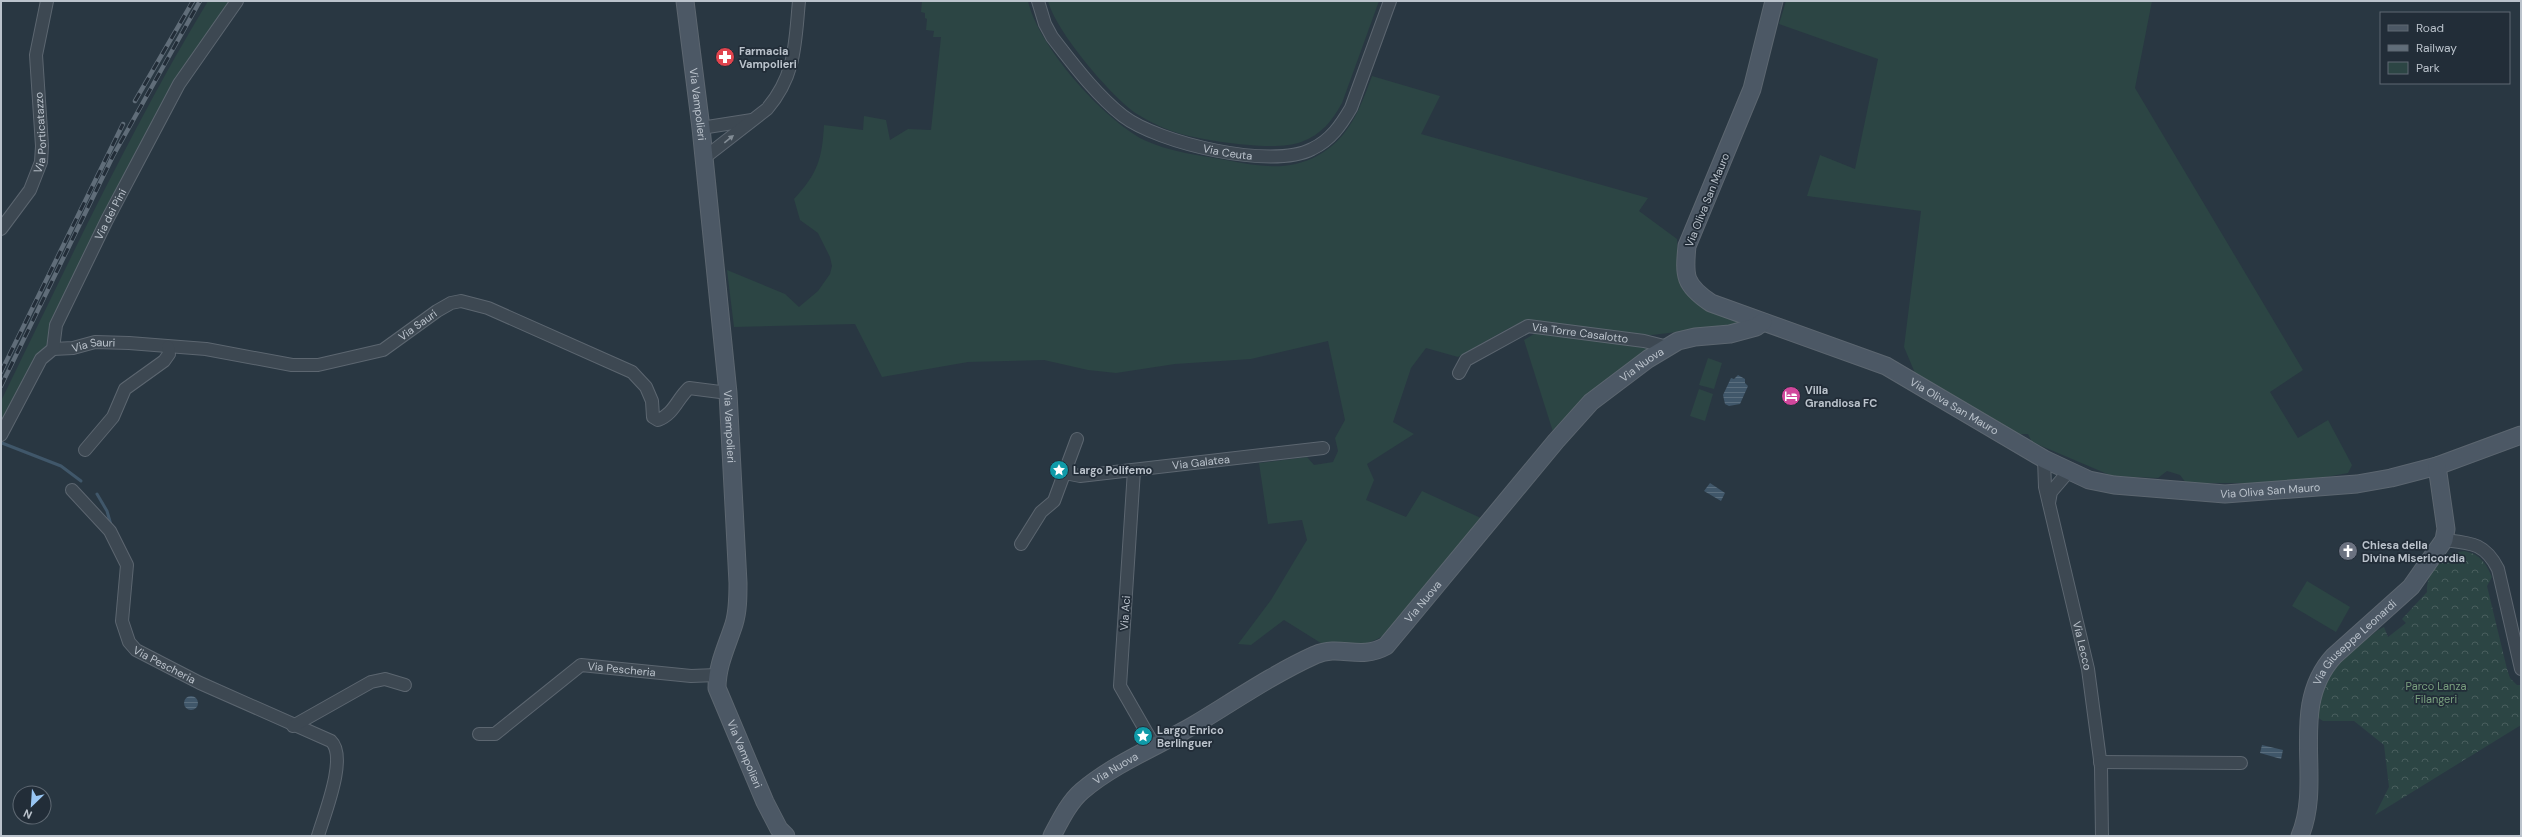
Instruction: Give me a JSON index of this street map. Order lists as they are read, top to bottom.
{
  "streets": {
    "street": [
      "Via Vampolieri",
      "Via Porticatazzo",
      "Via Ceuta",
      "Via Oliva San Mauro",
      "Via dei Pini",
      "Via Sauri",
      "Via Torre Casalotto",
      "Via Nuova",
      "Via Galatea",
      "Via Aci",
      "Via Giuseppe Leonardi",
      "Via Lecco",
      "Via Pescheria"
    ]
  },
  "crossings": [
    ["Via Vampolieri", "Via Sauri"],
    ["Via Vampolieri", "Via Pescheria"],
    ["Via Oliva San Mauro", "Via Nuova"],
    ["Via Oliva San Mauro", "Via Lecco"],
    ["Via dei Pini", "Via Sauri"],
    ["Via Torre Casalotto", "Via Nuova"],
    ["Via Nuova", "Via Aci"],
    ["Via Galatea", "Via Aci"]
  ],
  "parks": ["Parco Lanza Filangeri"],
  "places": {
    "pharmacy": ["Farmacia Vampolieri"],
    "hotel": ["Villa Grandiosa FC"],
    "place": ["Largo Polifemo", "Largo Enrico Berlinguer"],
    "church": ["Chiesa della Divina Misericordia"]
  },
  "legend": ["Road", "Railway", "Park"],
  "north": "bottom left"
}
